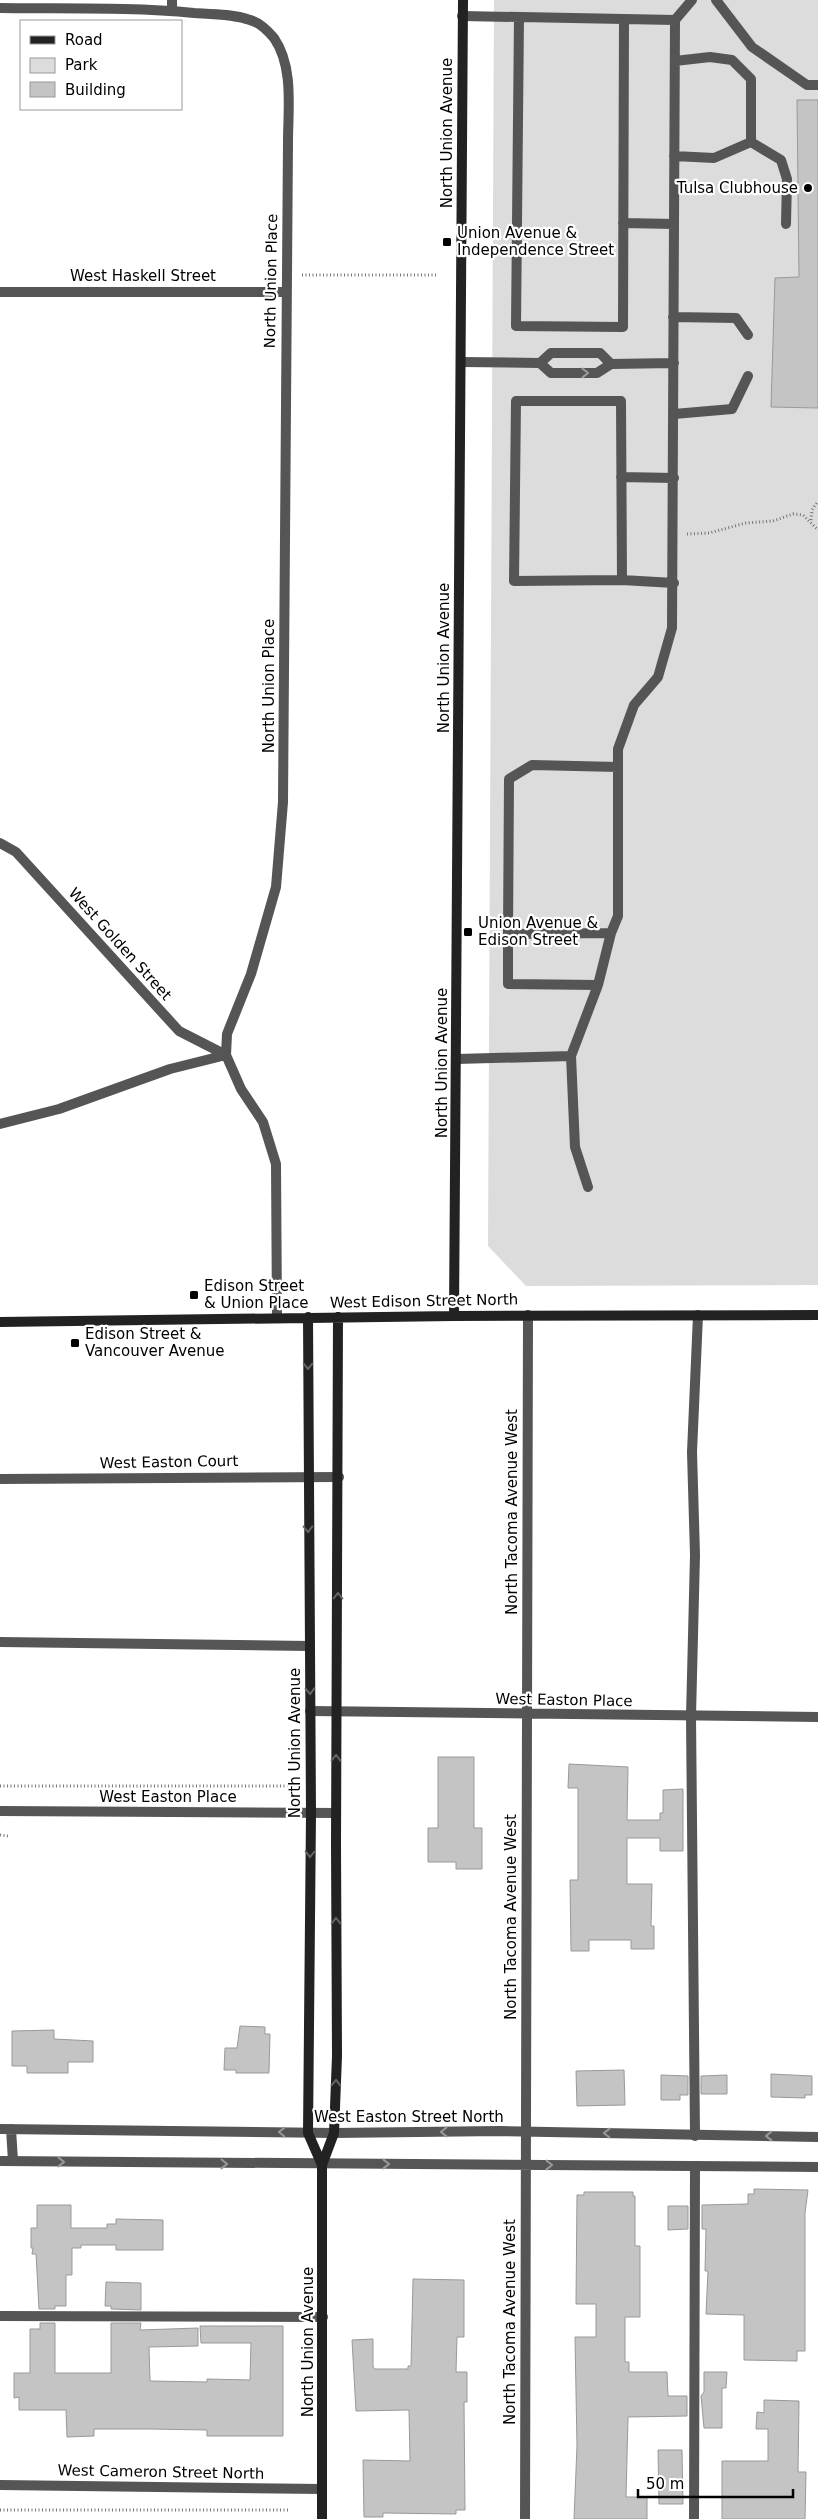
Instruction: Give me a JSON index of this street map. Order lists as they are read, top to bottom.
{
  "streets": {
    "street": [
      "North Union Avenue",
      "West Haskell Street",
      "North Union Place",
      "West Golden Street",
      "West Edison Street North",
      "West Easton Court",
      "North Tacoma Avenue West",
      "West Easton Place",
      "West Easton Street North",
      "West Cameron Street North"
    ]
  },
  "crossings": [
    ["North Union Avenue", "West Edison Street North"],
    ["North Union Avenue", "West Easton Court"],
    ["North Union Avenue", "West Easton Place"],
    ["North Union Avenue", "West Easton Street North"],
    ["North Union Avenue", "West Cameron Street North"],
    ["West Haskell Street", "North Union Place"],
    ["North Union Place", "West Golden Street"],
    ["North Union Place", "West Edison Street North"],
    ["West Edison Street North", "North Tacoma Avenue West"],
    ["North Tacoma Avenue West", "West Easton Place"],
    ["North Tacoma Avenue West", "West Easton Street North"]
  ],
  "places": {
    "other": ["Tulsa Clubhouse"],
    "transit": [
      "Union Avenue & Independence Street",
      "Union Avenue & Edison Street",
      "Edison Street & Union Place",
      "Edison Street & Vancouver Avenue"
    ]
  },
  "legend": ["Road", "Park", "Building"],
  "scale_bar": "50 m"
}
